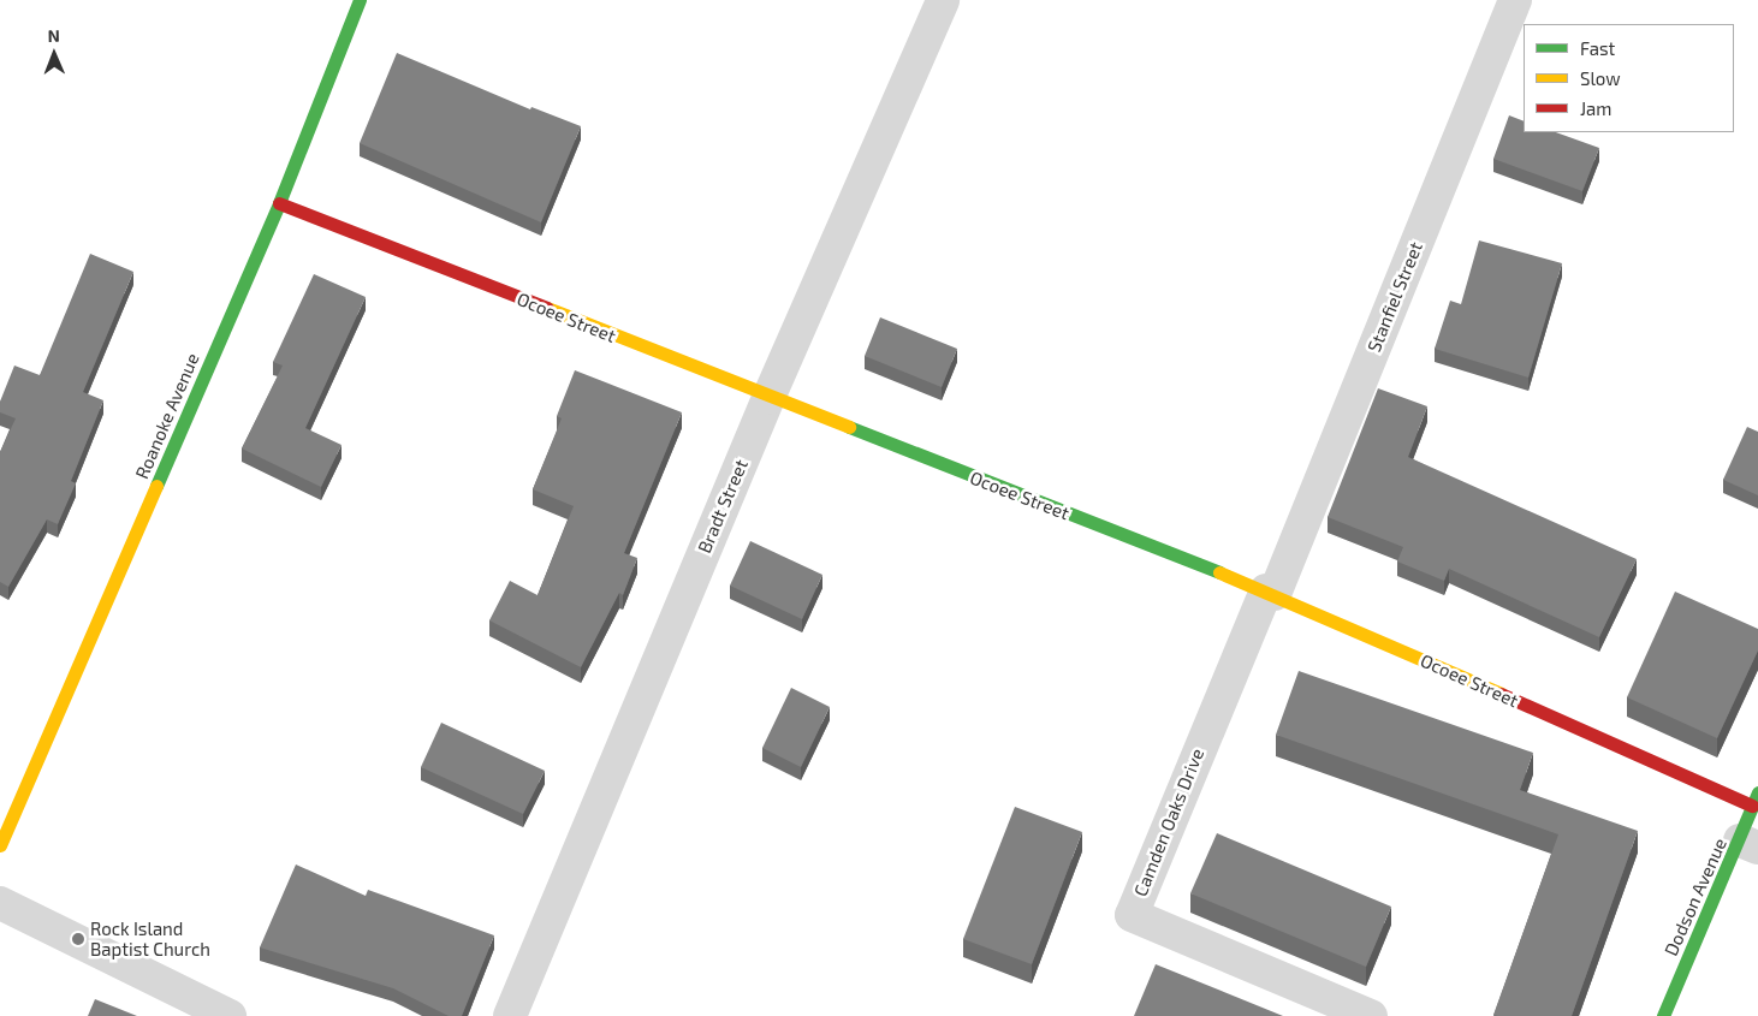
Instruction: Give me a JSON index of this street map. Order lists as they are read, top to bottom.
{
  "streets": {
    "street": [
      "Stanfiel Street",
      "Ocoee Street",
      "Roanoke Avenue",
      "Bradt Street",
      "Camden Oaks Drive",
      "Dodson Avenue"
    ]
  },
  "crossings": [
    ["Stanfiel Street", "Ocoee Street"],
    ["Stanfiel Street", "Camden Oaks Drive"],
    ["Ocoee Street", "Roanoke Avenue"],
    ["Ocoee Street", "Bradt Street"],
    ["Ocoee Street", "Camden Oaks Drive"],
    ["Ocoee Street", "Dodson Avenue"]
  ],
  "places": ["Rock Island Baptist Church"],
  "legend": ["Fast", "Slow", "Jam"],
  "north": "top"
}
